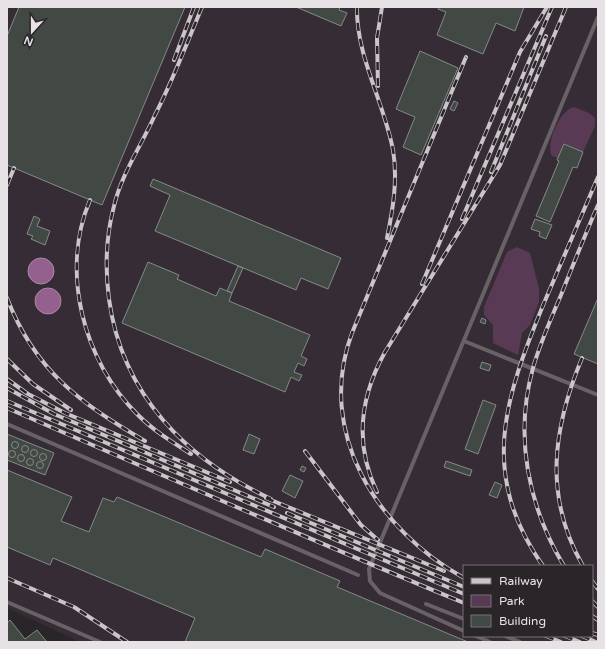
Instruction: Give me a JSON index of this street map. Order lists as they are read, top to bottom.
{
  "legend": ["Railway", "Park", "Building"],
  "north": "bottom"
}
